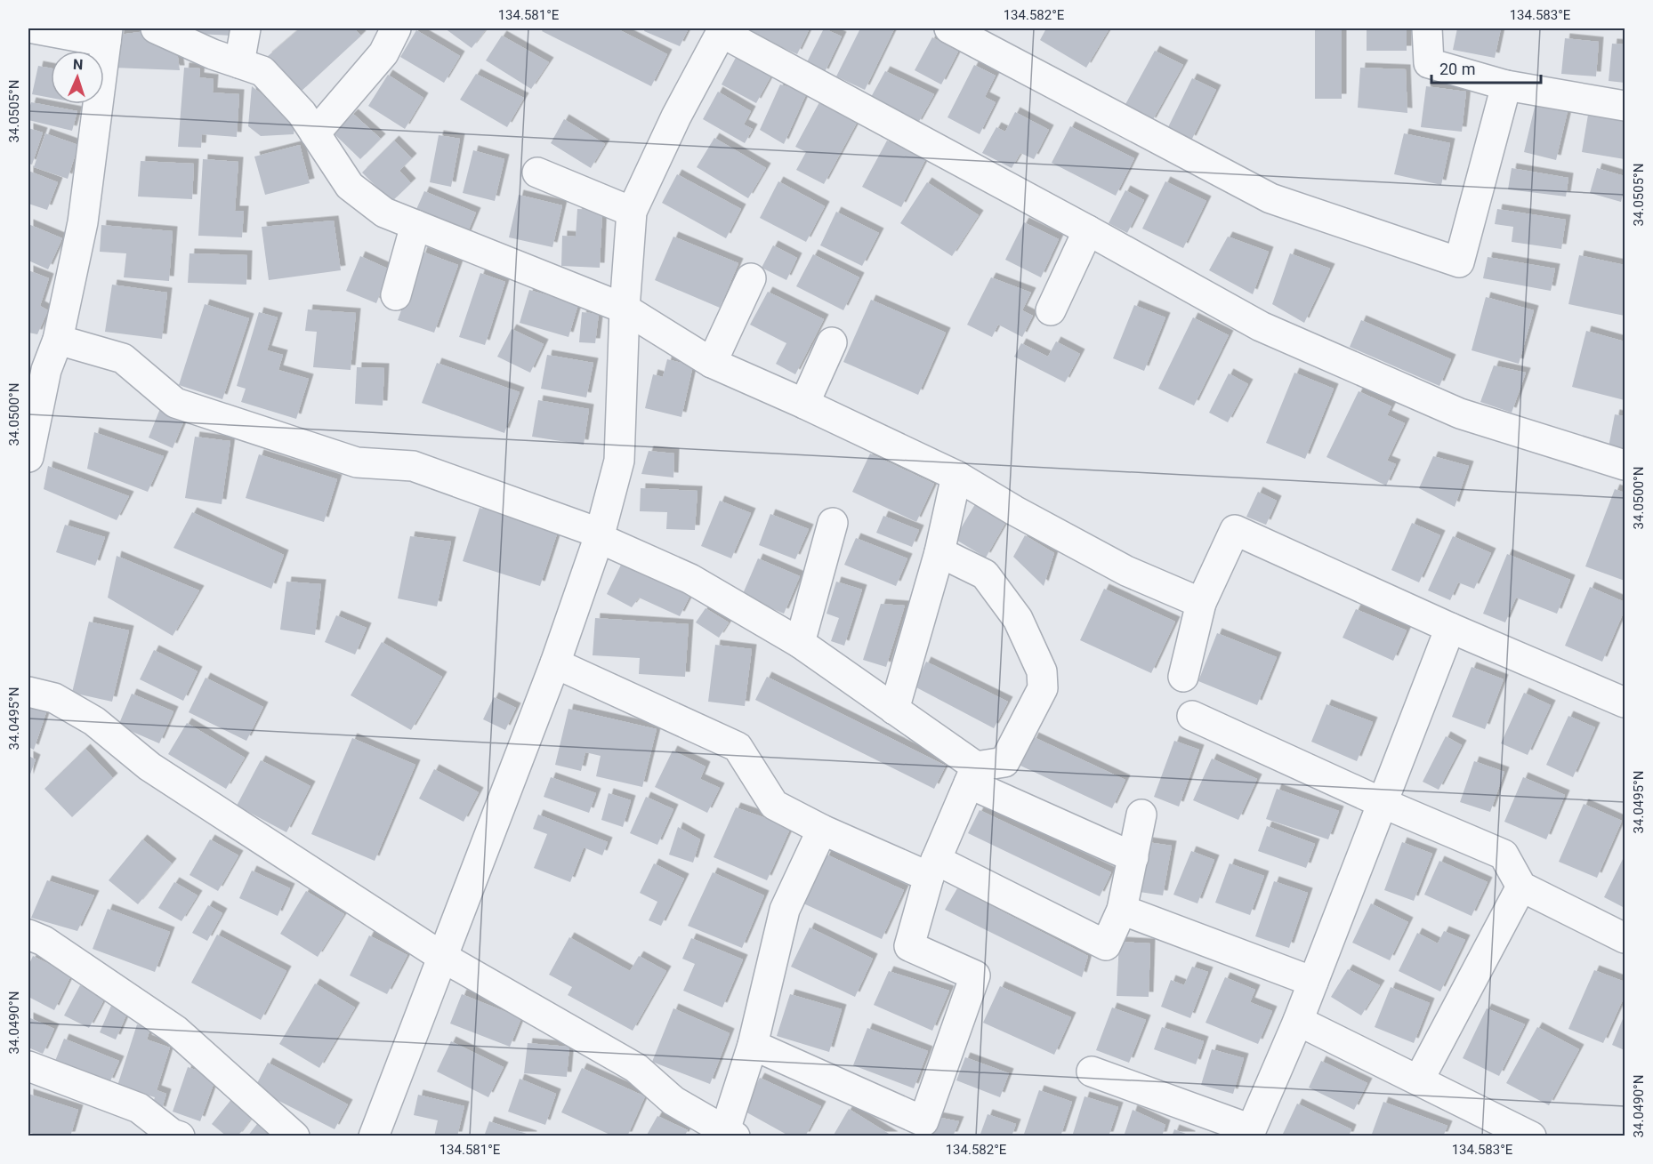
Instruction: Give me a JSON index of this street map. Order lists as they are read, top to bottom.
{
  "scale_bar": "20 m",
  "north": "top",
  "coordinates": [
    "134.581°E",
    "134.582°E",
    "134.583°E",
    "34.0505°N",
    "34.0500°N",
    "34.0495°N",
    "34.0490°N"
  ]
}
